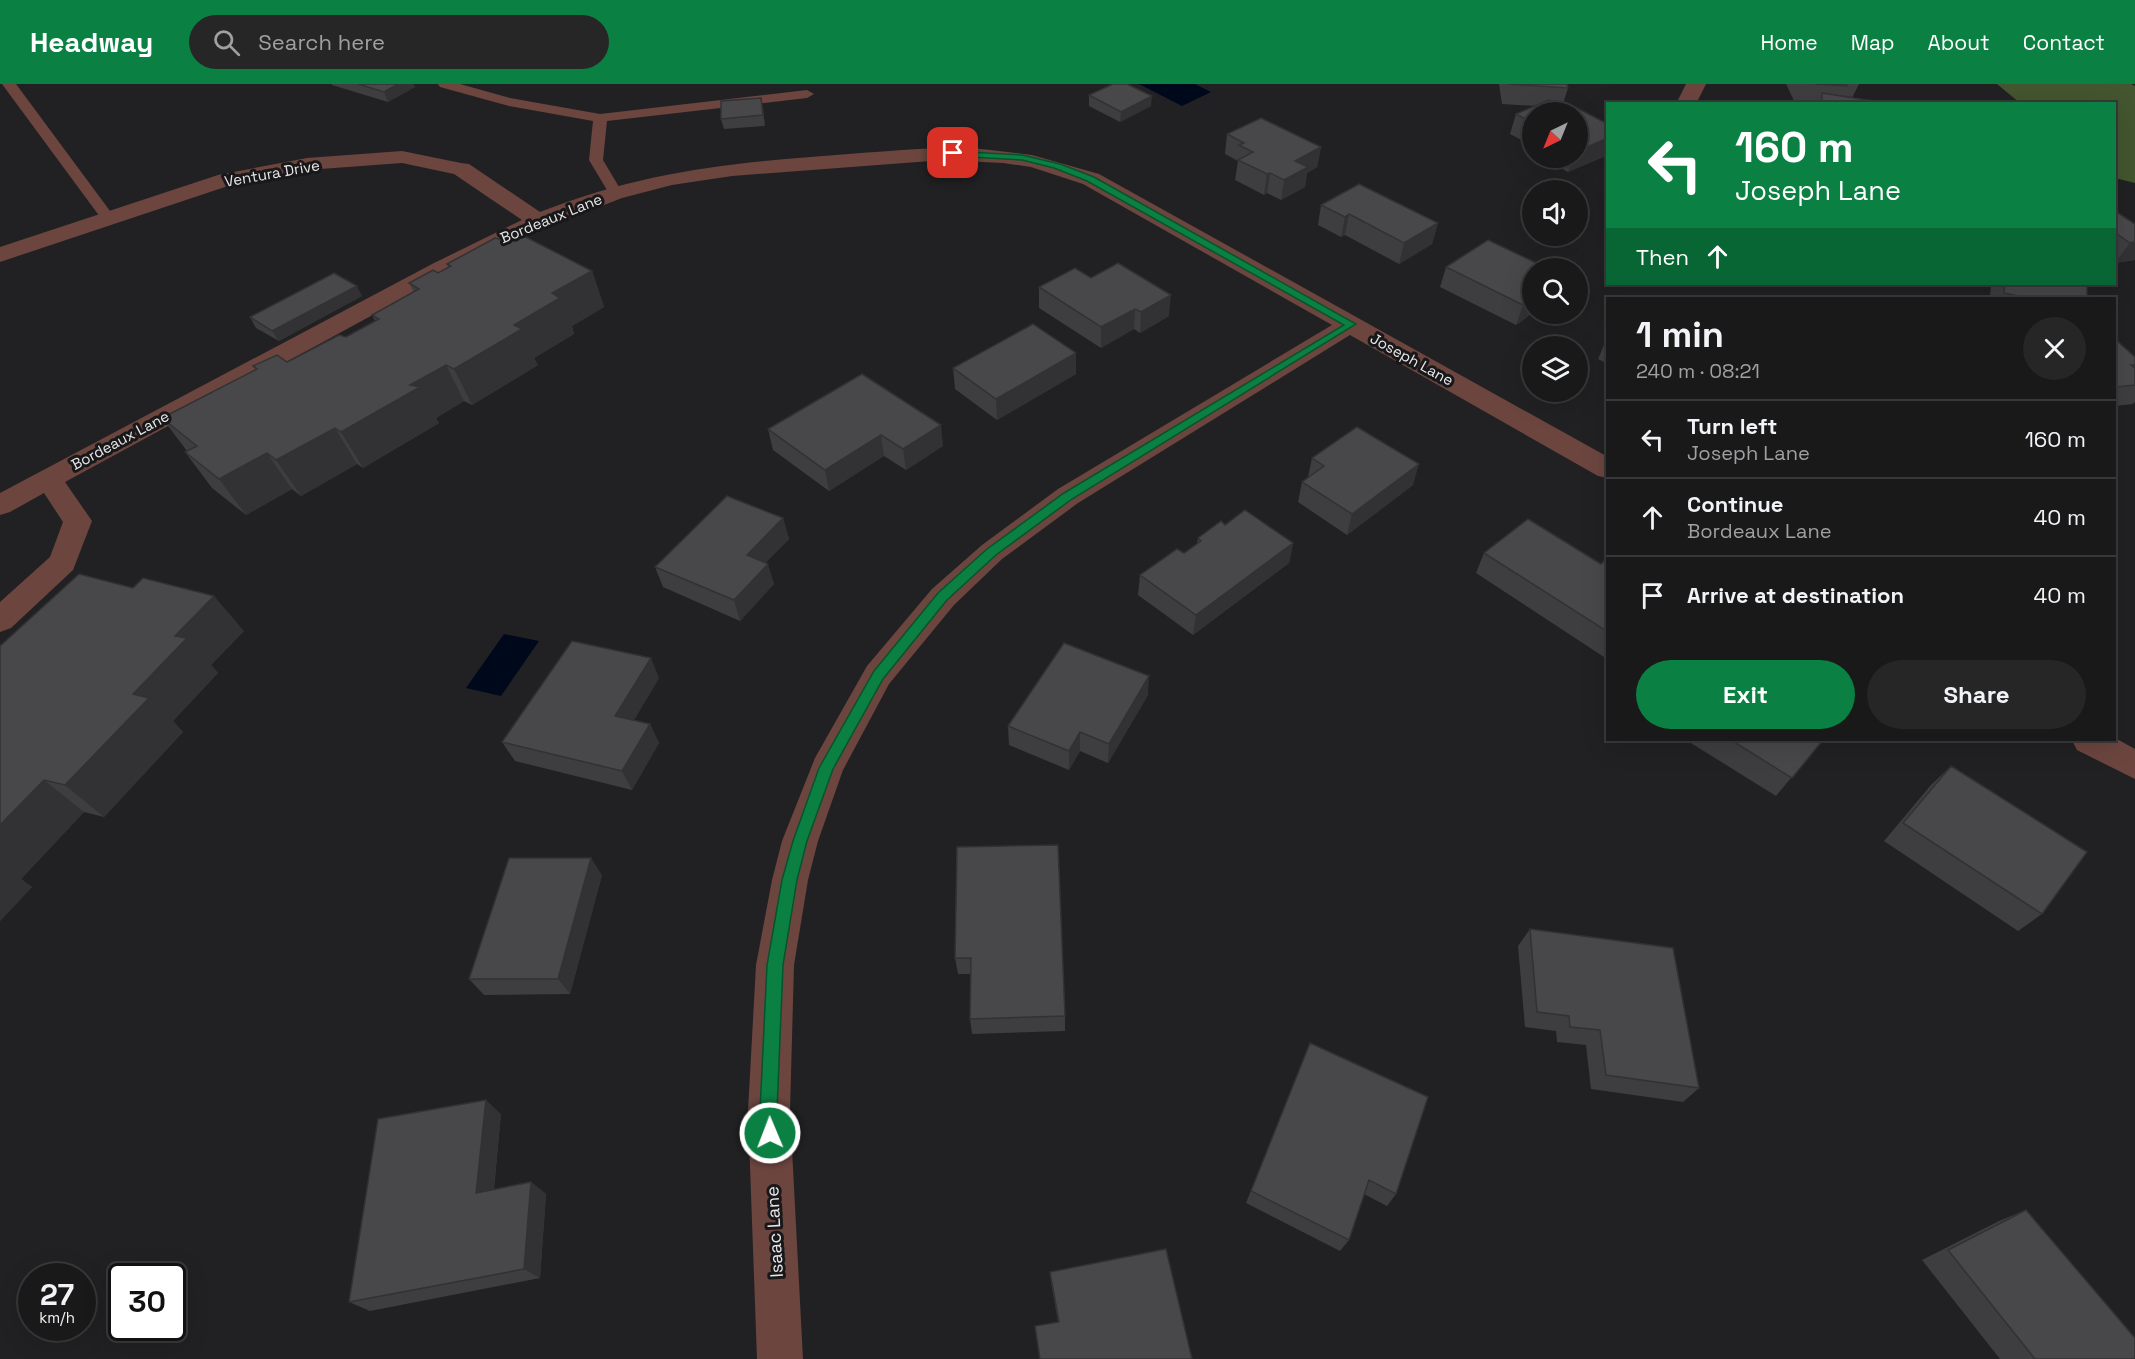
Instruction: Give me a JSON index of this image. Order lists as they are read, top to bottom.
{
  "streets": {
    "street": [
      "Ventura Drive",
      "Bordeaux Lane",
      "Joseph Lane",
      "Isaac Lane"
    ]
  },
  "crossings": [
    ["Ventura Drive", "Bordeaux Lane"],
    ["Bordeaux Lane", "Joseph Lane"],
    ["Joseph Lane", "Isaac Lane"]
  ],
  "north": "bottom left",
  "page": {
    "header": "Headway",
    "search": "Search here",
    "nav": [
      "Home",
      "Map",
      "About",
      "Contact"
    ],
    "turn": ["160 m", "Joseph Lane"],
    "then": "Then",
    "heading": ["1 min", "240 m · 08:21"],
    "list": [
      {
        "name": "Turn left",
        "note": "Joseph Lane",
        "value": "160 m"
      },
      {
        "name": "Continue",
        "note": "Bordeaux Lane",
        "value": "40 m"
      },
      {
        "name": "Arrive at destination",
        "value": "40 m"
      }
    ],
    "buttons": ["Exit", "Share"],
    "speed": "27 km/h",
    "limit": "30"
  }
}
